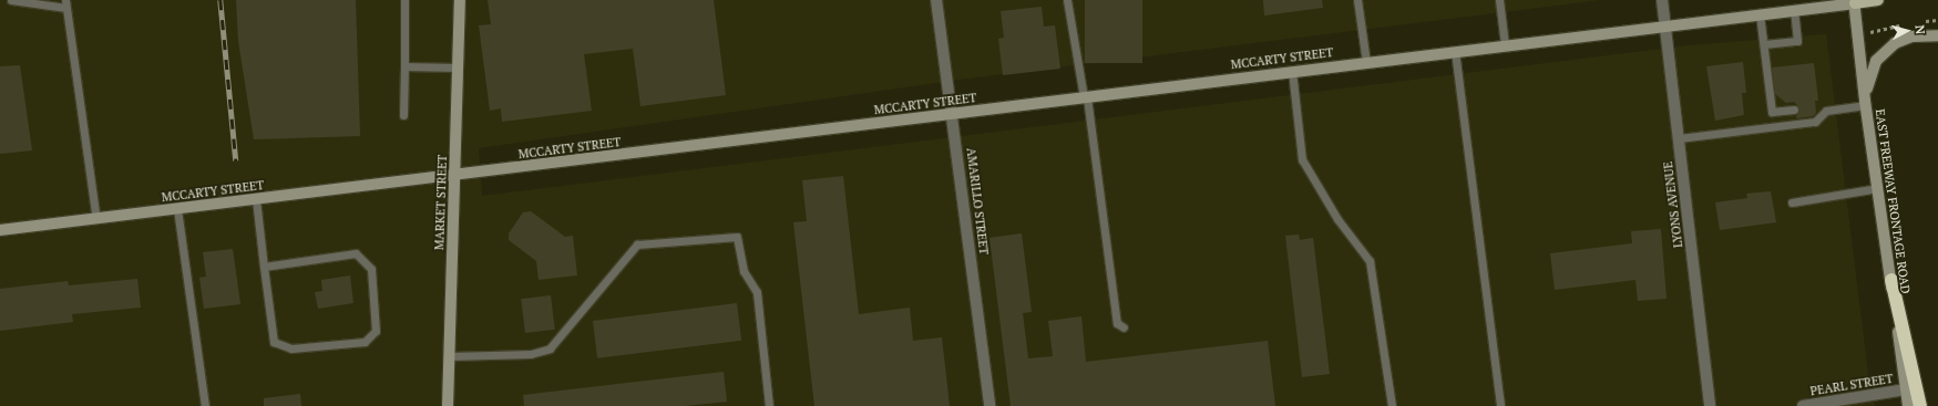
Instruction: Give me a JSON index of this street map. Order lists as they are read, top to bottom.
{
  "streets": {
    "main road": ["MCCARTY STREET", "EAST FREEWAY FRONTAGE ROAD", "MARKET STREET"],
    "street": ["AMARILLO STREET", "LYONS AVENUE", "PEARL STREET"]
  },
  "crossings": [
    ["MCCARTY STREET", "AMARILLO STREET"],
    ["MCCARTY STREET", "EAST FREEWAY FRONTAGE ROAD"],
    ["MCCARTY STREET", "MARKET STREET"],
    ["MCCARTY STREET", "LYONS AVENUE"],
    ["EAST FREEWAY FRONTAGE ROAD", "PEARL STREET"]
  ],
  "north": "right"
}
